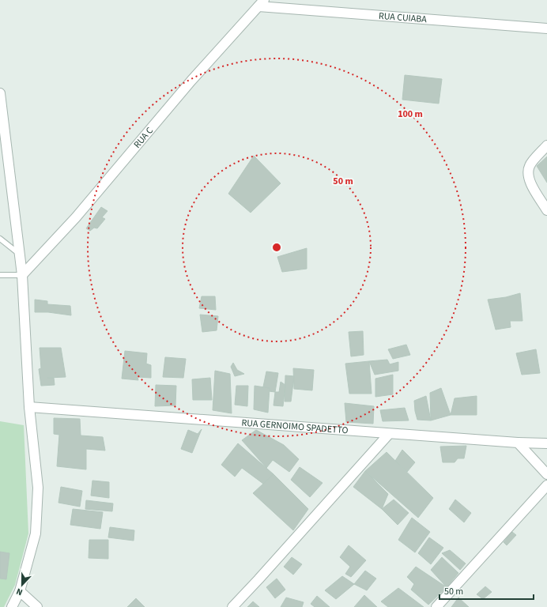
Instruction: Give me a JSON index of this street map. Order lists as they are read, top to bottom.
{
  "streets": {
    "street": ["RUA CUIABA", "RUA C", "RUA GERNOIMO SPADETTO"]
  },
  "crossings": [
    ["RUA CUIABA", "RUA C"]
  ],
  "scale_bar": "50 m",
  "north": "bottom",
  "rings": ["100 m", "50 m"]
}
